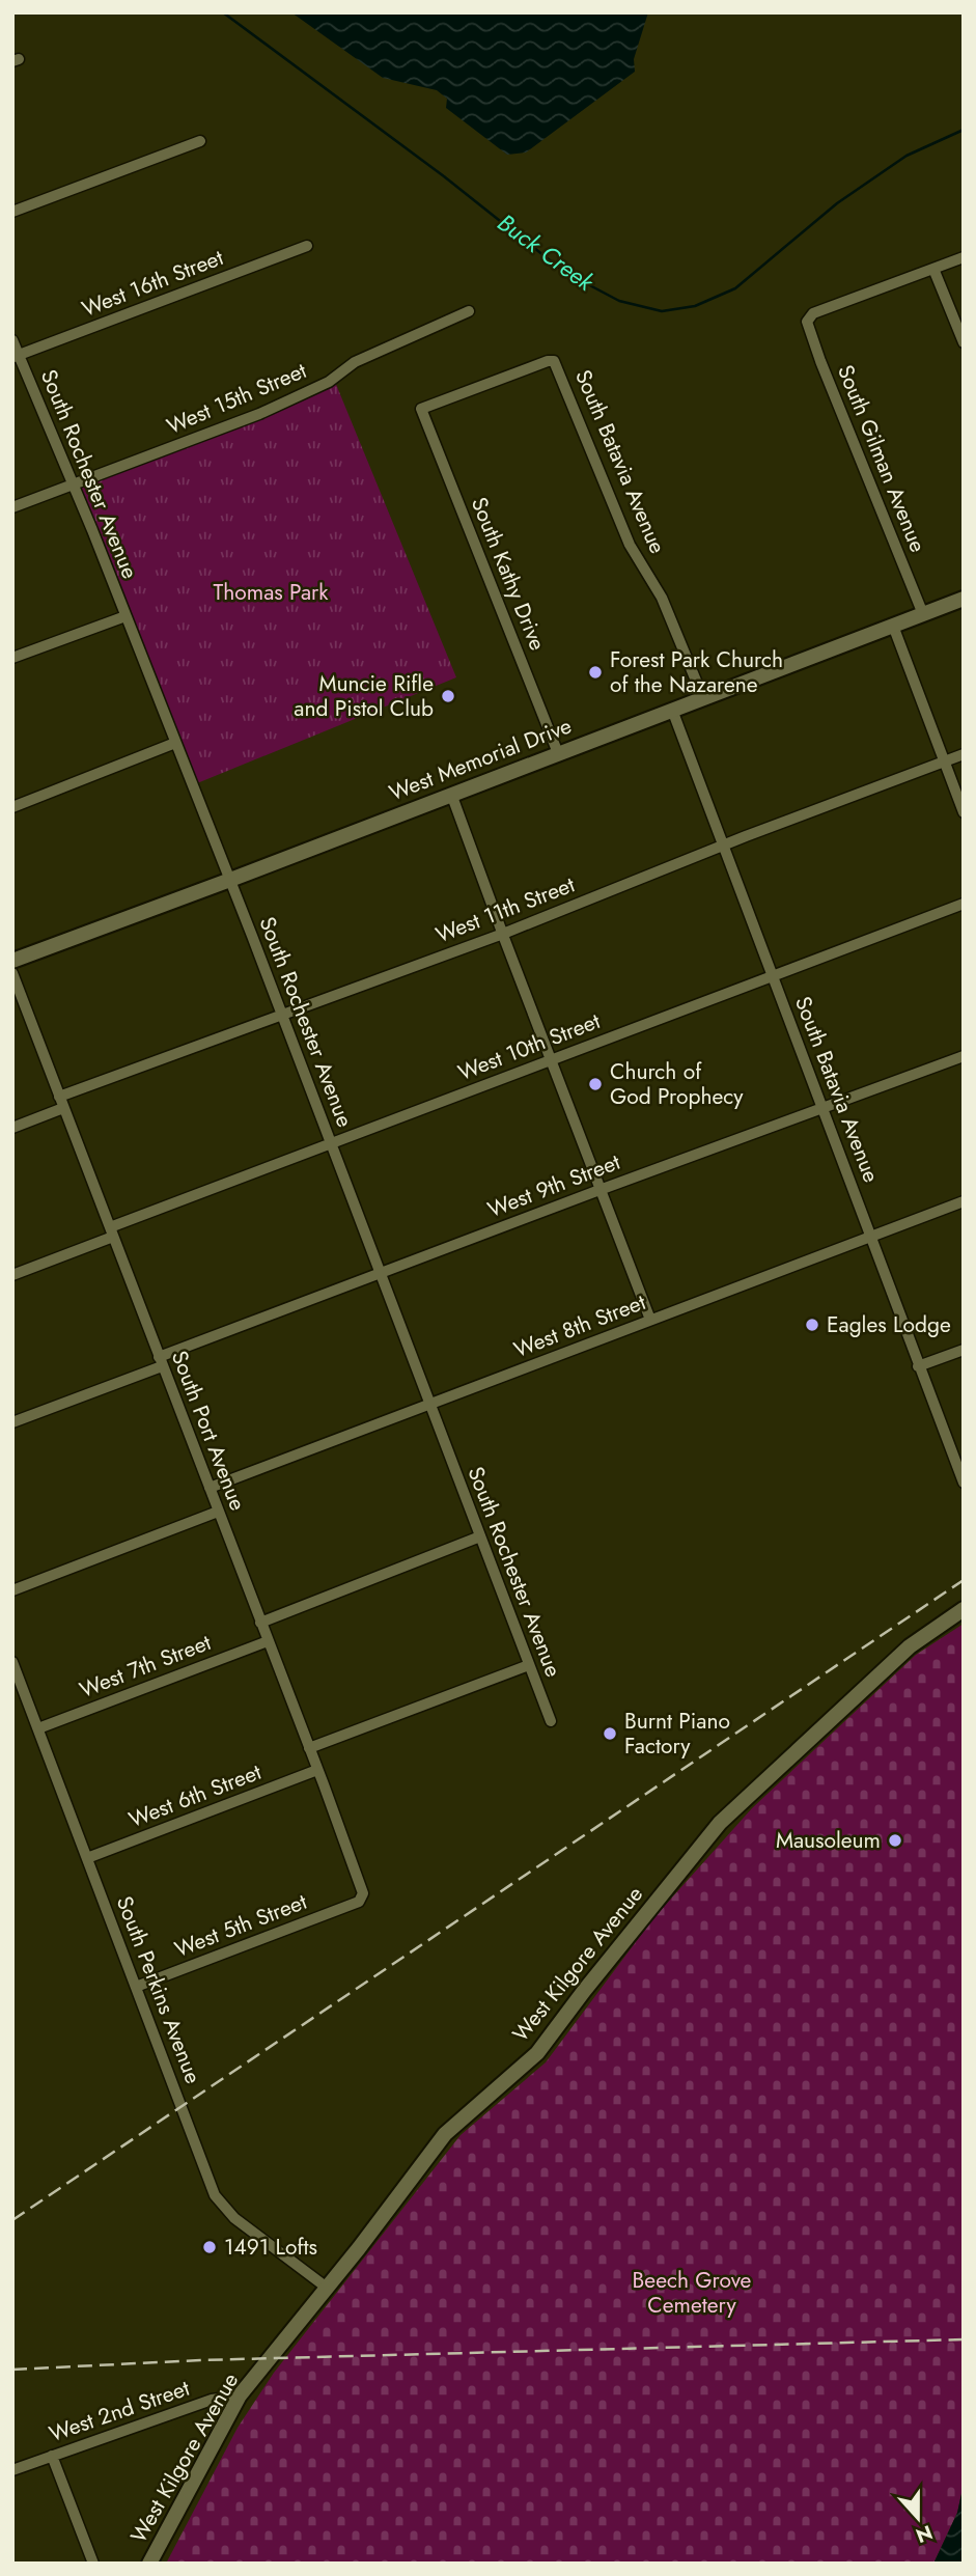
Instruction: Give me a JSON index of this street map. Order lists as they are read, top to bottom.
{
  "streets": {
    "main road": ["West Memorial Drive", "West Kilgore Avenue"],
    "street": [
      "West 16th Street",
      "West 15th Street",
      "South Gilman Avenue",
      "South Batavia Avenue",
      "South Rochester Avenue",
      "South Kathy Drive",
      "West 11th Street",
      "West 10th Street",
      "West 9th Street",
      "West 8th Street",
      "South Port Avenue",
      "West 7th Street",
      "West 6th Street",
      "West 5th Street",
      "South Perkins Avenue",
      "West 2nd Street"
    ]
  },
  "crossings": [
    ["West 16th Street", "South Rochester Avenue"],
    ["West 15th Street", "South Rochester Avenue"],
    ["South Gilman Avenue", "West Memorial Drive"],
    ["South Batavia Avenue", "South Kathy Drive"],
    ["South Batavia Avenue", "West Memorial Drive"],
    ["South Batavia Avenue", "West 11th Street"],
    ["South Batavia Avenue", "West 10th Street"],
    ["South Batavia Avenue", "West 9th Street"],
    ["South Batavia Avenue", "West 8th Street"],
    ["South Rochester Avenue", "West Memorial Drive"],
    ["South Rochester Avenue", "West 11th Street"],
    ["South Rochester Avenue", "West 10th Street"],
    ["South Rochester Avenue", "West 9th Street"],
    ["South Rochester Avenue", "West 8th Street"],
    ["South Kathy Drive", "West Memorial Drive"],
    ["West 11th Street", "South Port Avenue"],
    ["West 10th Street", "South Port Avenue"],
    ["West 9th Street", "South Port Avenue"],
    ["West 8th Street", "South Port Avenue"],
    ["South Port Avenue", "West 7th Street"],
    ["South Port Avenue", "West 6th Street"],
    ["South Port Avenue", "West 5th Street"],
    ["West 7th Street", "South Perkins Avenue"],
    ["West 6th Street", "South Perkins Avenue"],
    ["West 5th Street", "South Perkins Avenue"],
    ["West Kilgore Avenue", "South Perkins Avenue"],
    ["West Kilgore Avenue", "West 2nd Street"]
  ],
  "water": ["Buck Creek"],
  "parks": ["Thomas Park", "Beech Grove Cemetery"],
  "places": [
    "Forest Park Church of the Nazarene",
    "Muncie Rifle and Pistol Club",
    "Church of God Prophecy",
    "Eagles Lodge",
    "Burnt Piano Factory",
    "Mausoleum",
    "1491 Lofts"
  ],
  "north": "bottom"
}
